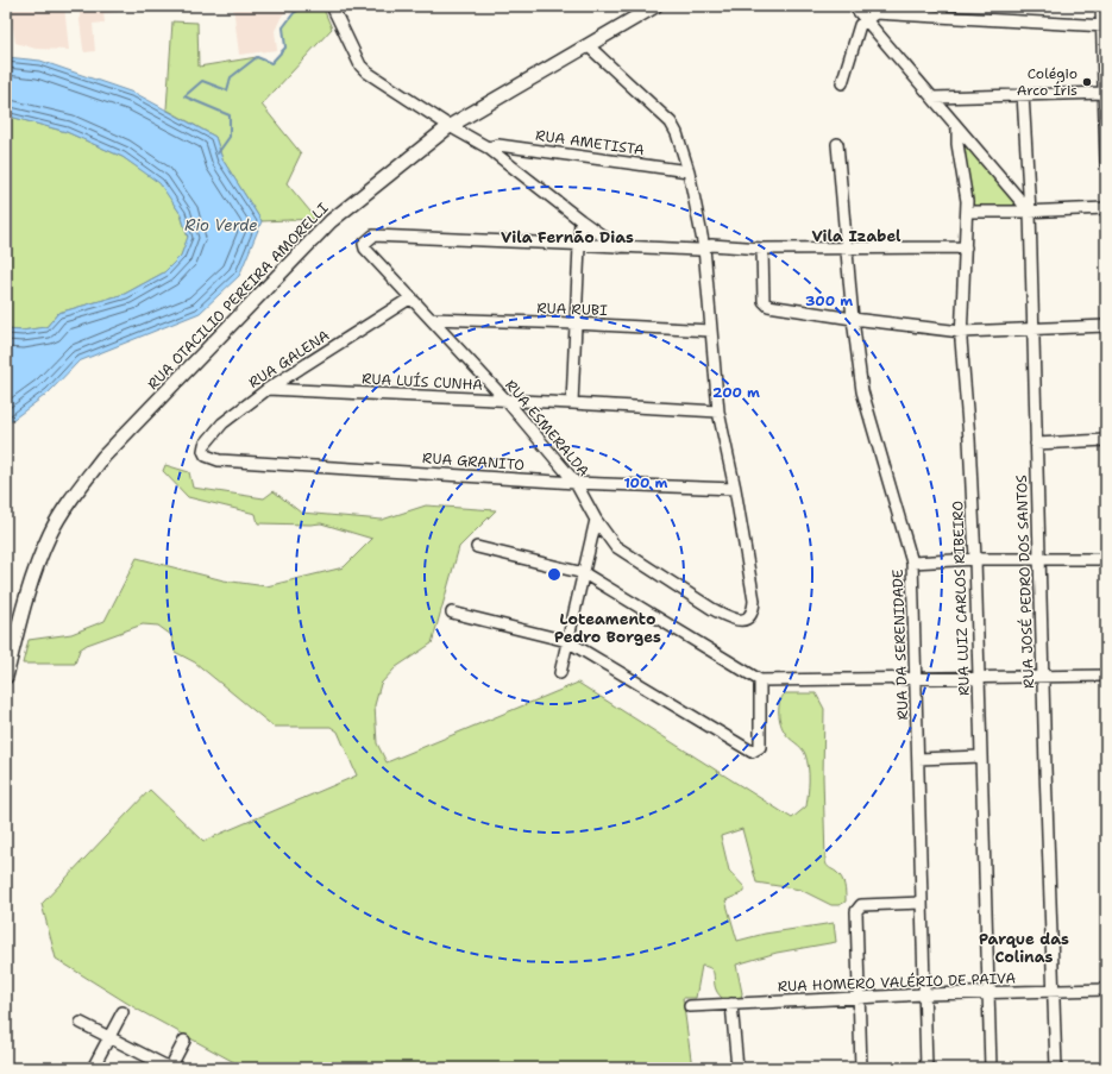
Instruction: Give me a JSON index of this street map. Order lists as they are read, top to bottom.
{
  "streets": {
    "main road": ["RUA OTACILIO PEREIRA AMORELLI"],
    "street": [
      "RUA AMETISTA",
      "RUA RUBI",
      "RUA GALENA",
      "RUA LUÍS CUNHA",
      "RUA ESMERALDA",
      "RUA GRANITO",
      "RUA JOSÉ PEDRO DOS SANTOS",
      "RUA LUIZ CARLOS RIBEIRO",
      "RUA DA SERENIDADE",
      "RUA HOMERO VALÉRIO DE PAIVA"
    ]
  },
  "crossings": [
    ["RUA RUBI", "RUA ESMERALDA"],
    ["RUA GALENA", "RUA LUÍS CUNHA"],
    ["RUA GALENA", "RUA ESMERALDA"],
    ["RUA GALENA", "RUA GRANITO"],
    ["RUA LUÍS CUNHA", "RUA ESMERALDA"],
    ["RUA ESMERALDA", "RUA GRANITO"],
    ["RUA JOSÉ PEDRO DOS SANTOS", "RUA HOMERO VALÉRIO DE PAIVA"],
    ["RUA LUIZ CARLOS RIBEIRO", "RUA HOMERO VALÉRIO DE PAIVA"],
    ["RUA DA SERENIDADE", "RUA HOMERO VALÉRIO DE PAIVA"]
  ],
  "districts": [
    "Vila Izabel",
    "Vila Fernão Dias",
    "Loteamento Pedro Borges",
    "Parque das Colinas"
  ],
  "water": ["Rio Verde"],
  "places": ["Colégio Arco Íris"],
  "rings": ["300 m", "200 m", "100 m"]
}
